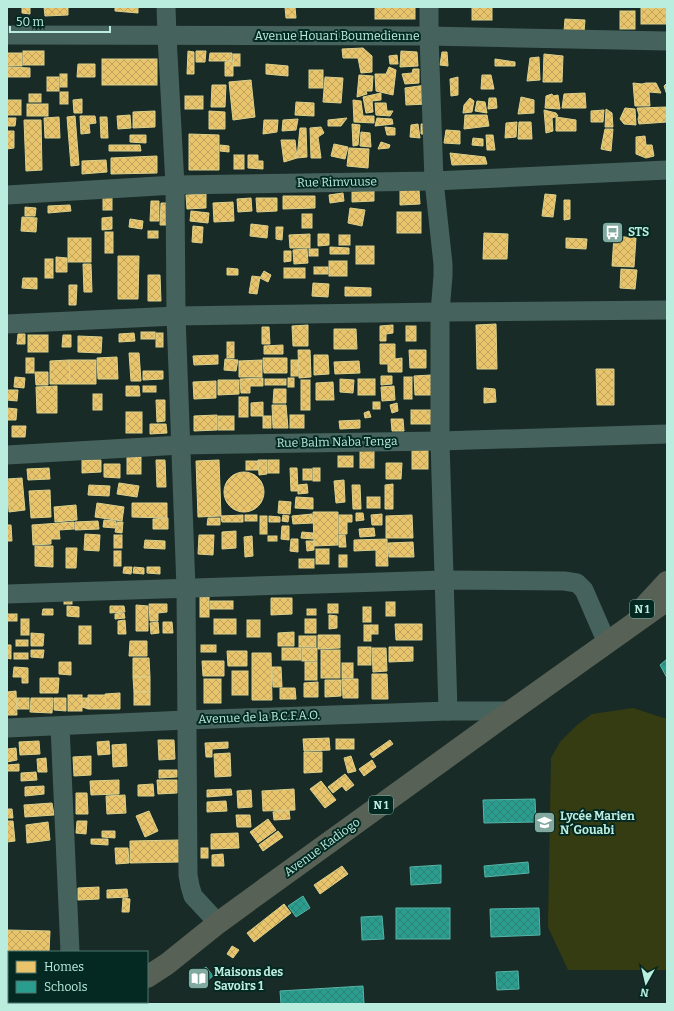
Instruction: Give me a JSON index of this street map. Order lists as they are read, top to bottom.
{
  "streets": {
    "highway": ["N 1", "Avenue Kadiogo"],
    "street": [
      "Avenue Houari Boumedienne",
      "Rue Rimvuuse",
      "Rue Balm Naba Tenga",
      "Avenue de la B.C.F.A.O."
    ]
  },
  "crossings": [
    ["Avenue de la B.C.F.A.O.", "Avenue Kadiogo"]
  ],
  "places": {
    "bus stop": ["STS"],
    "school or university": ["Lycée Marien N´Gouabi"],
    "library": ["Maisons des Savoirs 1"]
  },
  "legend": ["Homes", "Schools"],
  "scale_bar": "50 m",
  "north": "bottom"
}
